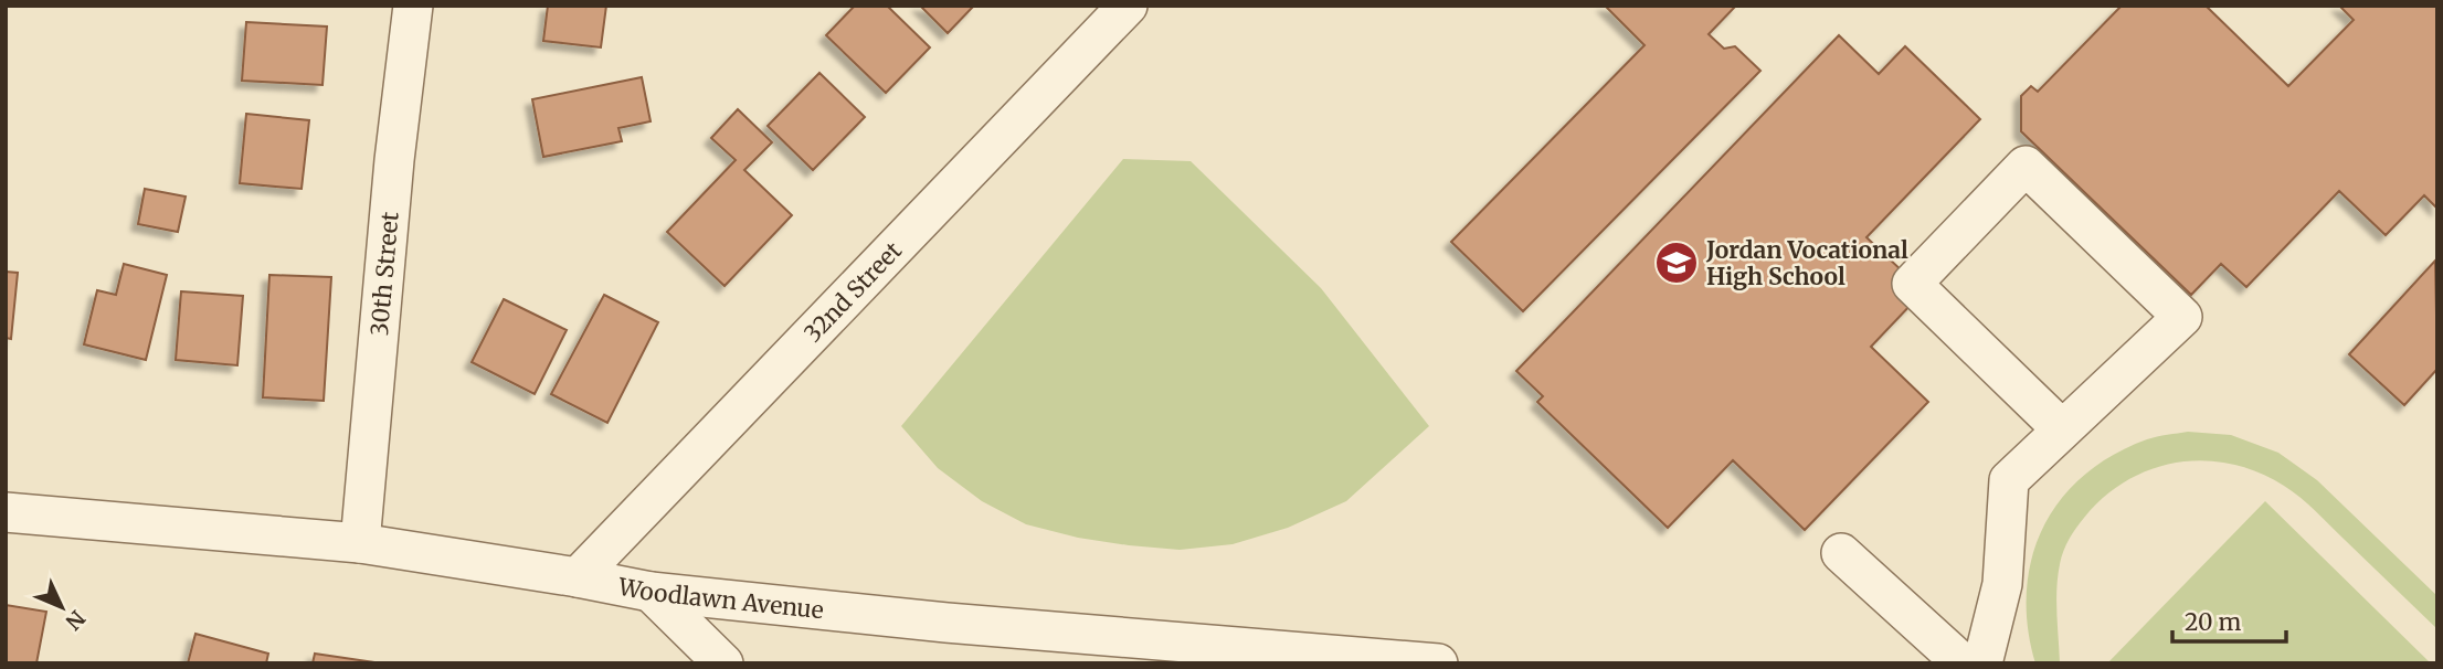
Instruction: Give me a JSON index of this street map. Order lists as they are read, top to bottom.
{
  "streets": {
    "street": ["30th Street", "32nd Street", "Woodlawn Avenue"]
  },
  "crossings": [
    ["30th Street", "Woodlawn Avenue"],
    ["32nd Street", "Woodlawn Avenue"]
  ],
  "places": {
    "school or university": ["Jordan Vocational High School"]
  },
  "scale_bar": "20 m",
  "north": "bottom right"
}
